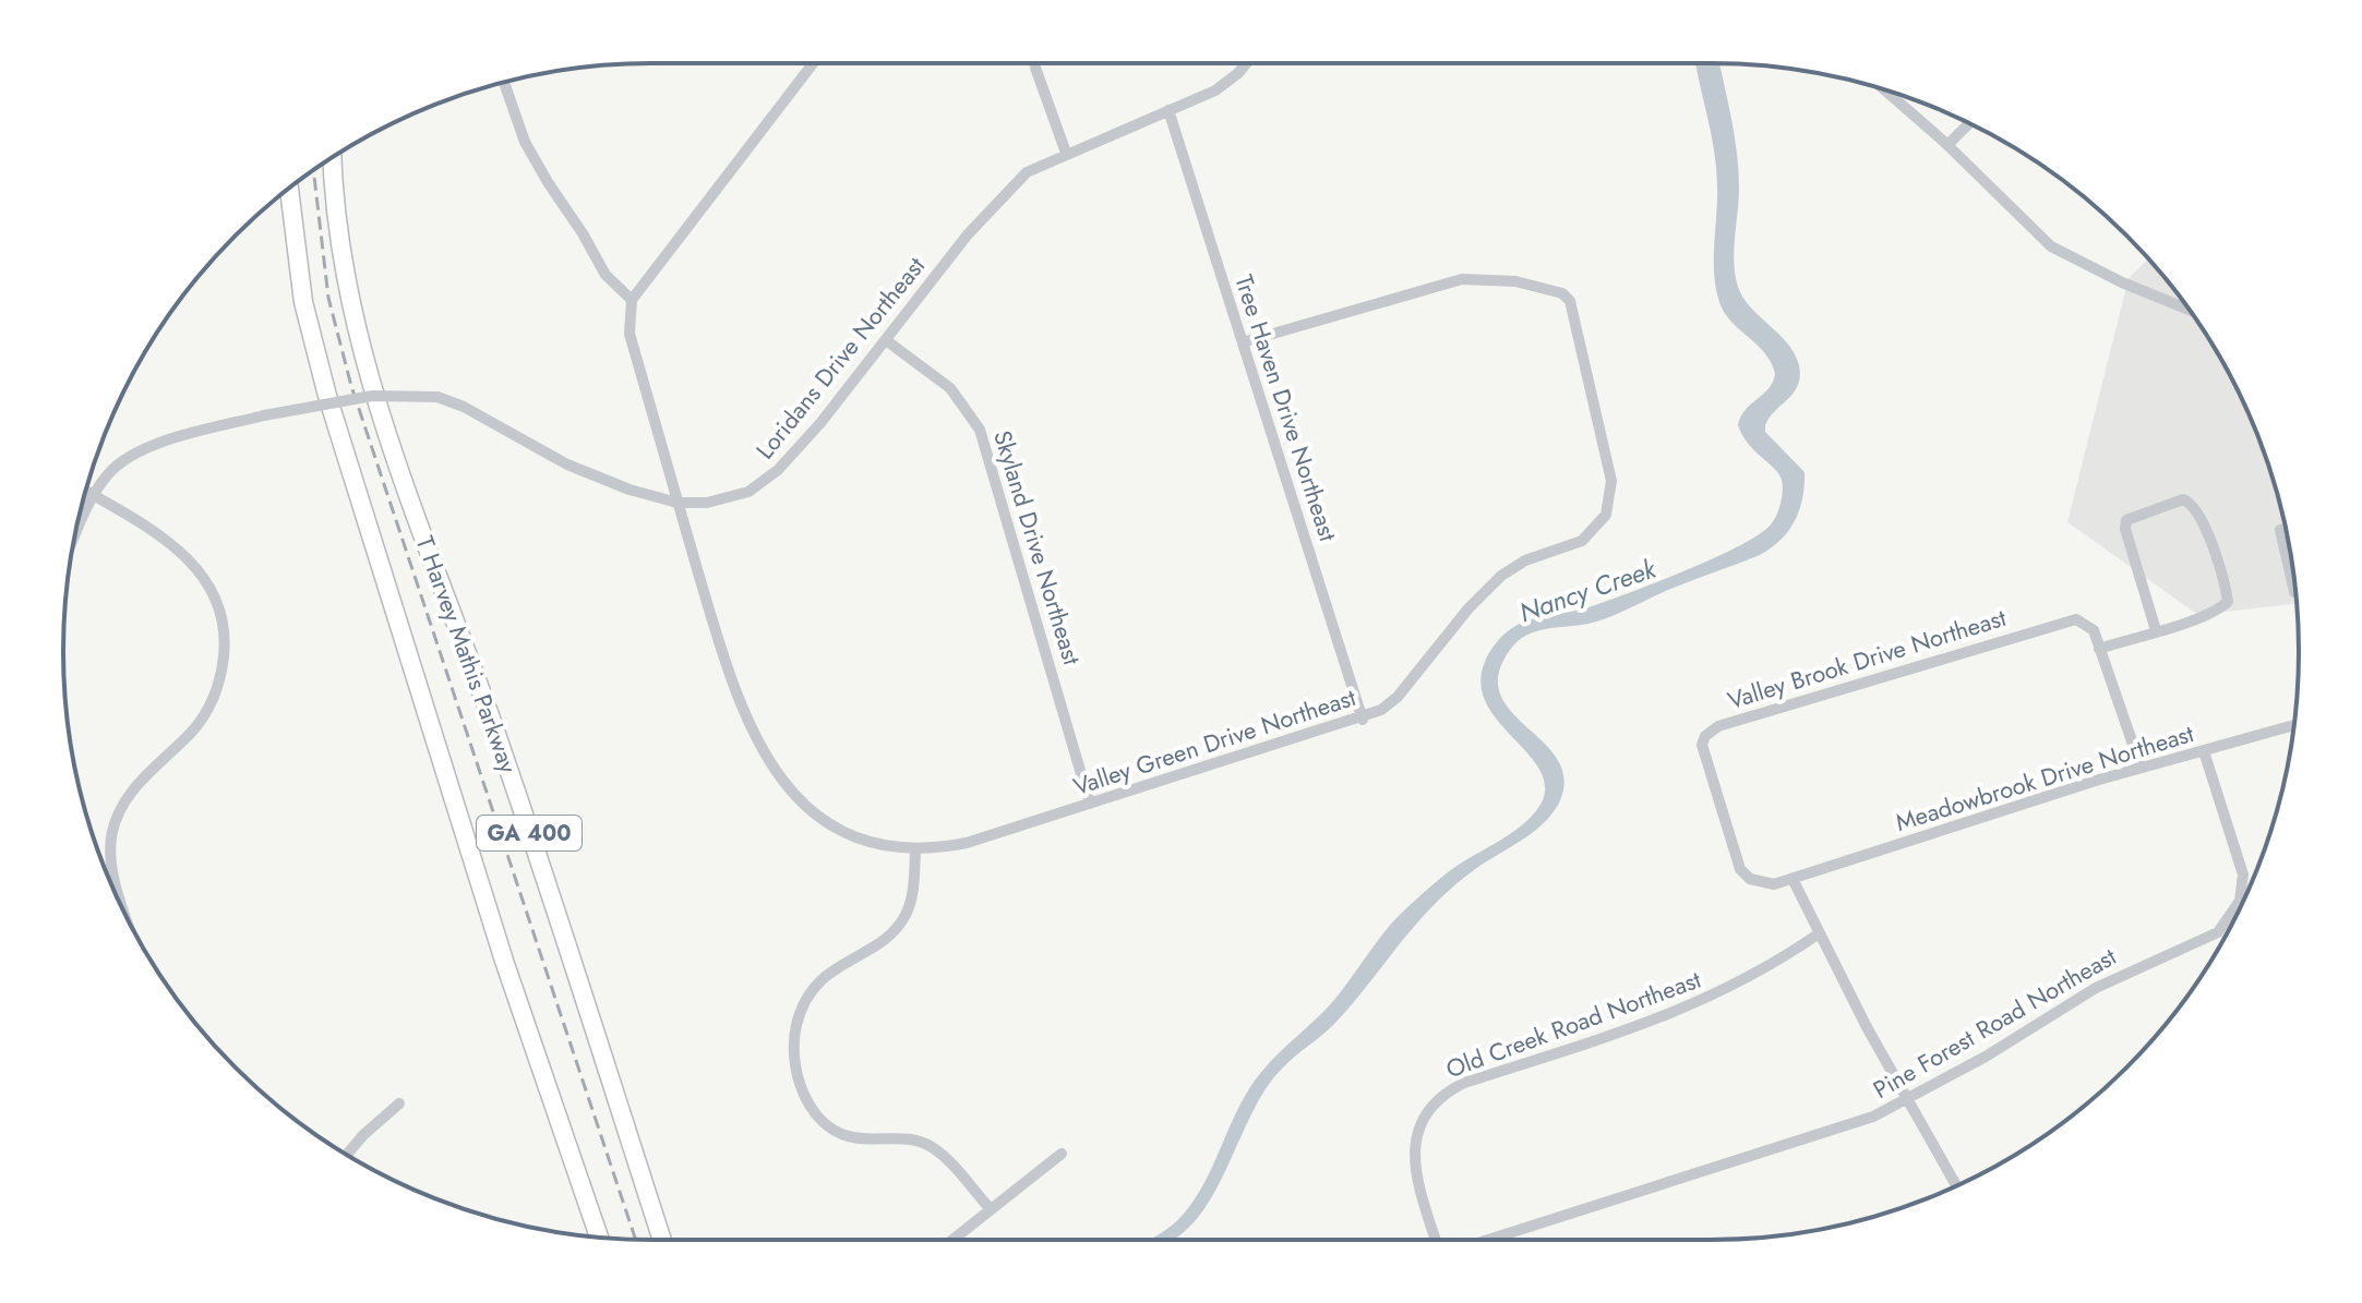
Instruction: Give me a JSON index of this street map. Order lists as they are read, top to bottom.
{
  "streets": {
    "highway": ["T Harvey Mathis Parkway", "GA 400"],
    "street": [
      "Loridans Drive Northeast",
      "Tree Haven Drive Northeast",
      "Skyland Drive Northeast",
      "Valley Brook Drive Northeast",
      "Valley Green Drive Northeast",
      "Meadowbrook Drive Northeast",
      "Pine Forest Road Northeast",
      "Old Creek Road Northeast"
    ]
  },
  "crossings": [
    ["Loridans Drive Northeast", "Tree Haven Drive Northeast"],
    ["Loridans Drive Northeast", "Skyland Drive Northeast"],
    ["Loridans Drive Northeast", "Valley Green Drive Northeast"],
    ["Tree Haven Drive Northeast", "Valley Green Drive Northeast"],
    ["Skyland Drive Northeast", "Valley Green Drive Northeast"],
    ["Valley Brook Drive Northeast", "Meadowbrook Drive Northeast"],
    ["Meadowbrook Drive Northeast", "Pine Forest Road Northeast"]
  ],
  "water": ["Nancy Creek"]
}
